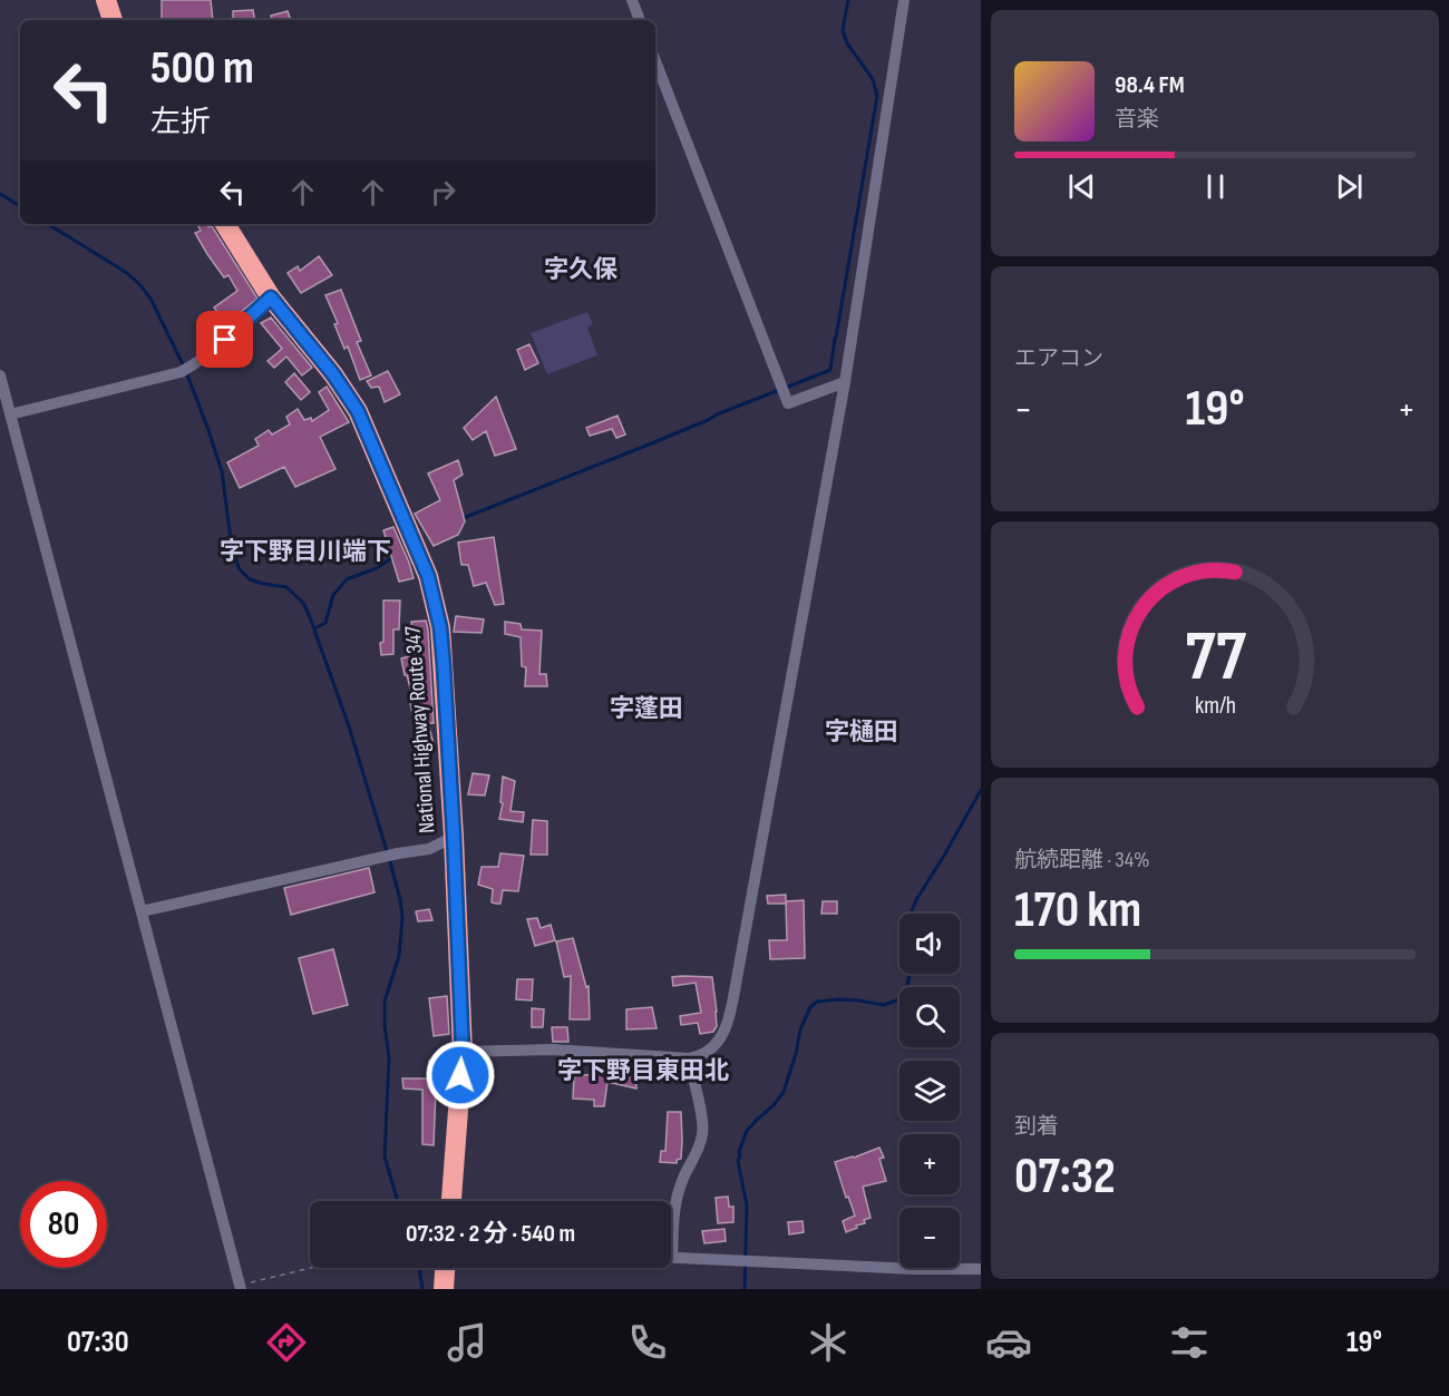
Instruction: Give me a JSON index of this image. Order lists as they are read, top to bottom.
{
  "streets": {
    "highway": ["National Highway Route 347"]
  },
  "districts": [
    "字久保",
    "字下野目川端下",
    "字蓬田",
    "字樋田",
    "字下野目東田北"
  ],
  "page": {
    "turn": ["500 m", "左折"],
    "song": ["98.4 FM", "音楽"],
    "tile": [
      "エアコン",
      ["航続距離 · 34%", "170 km"],
      ["到着", "07:32"]
    ],
    "heat": ["−", "19°", "+"],
    "map_buttons": ["+", "−"],
    "limit": "80",
    "trip": "07:32 · 2 分 · 540 m",
    "tabs": ["07:30", "19°"],
    "gauge": ["77", "km/h"]
  }
}
